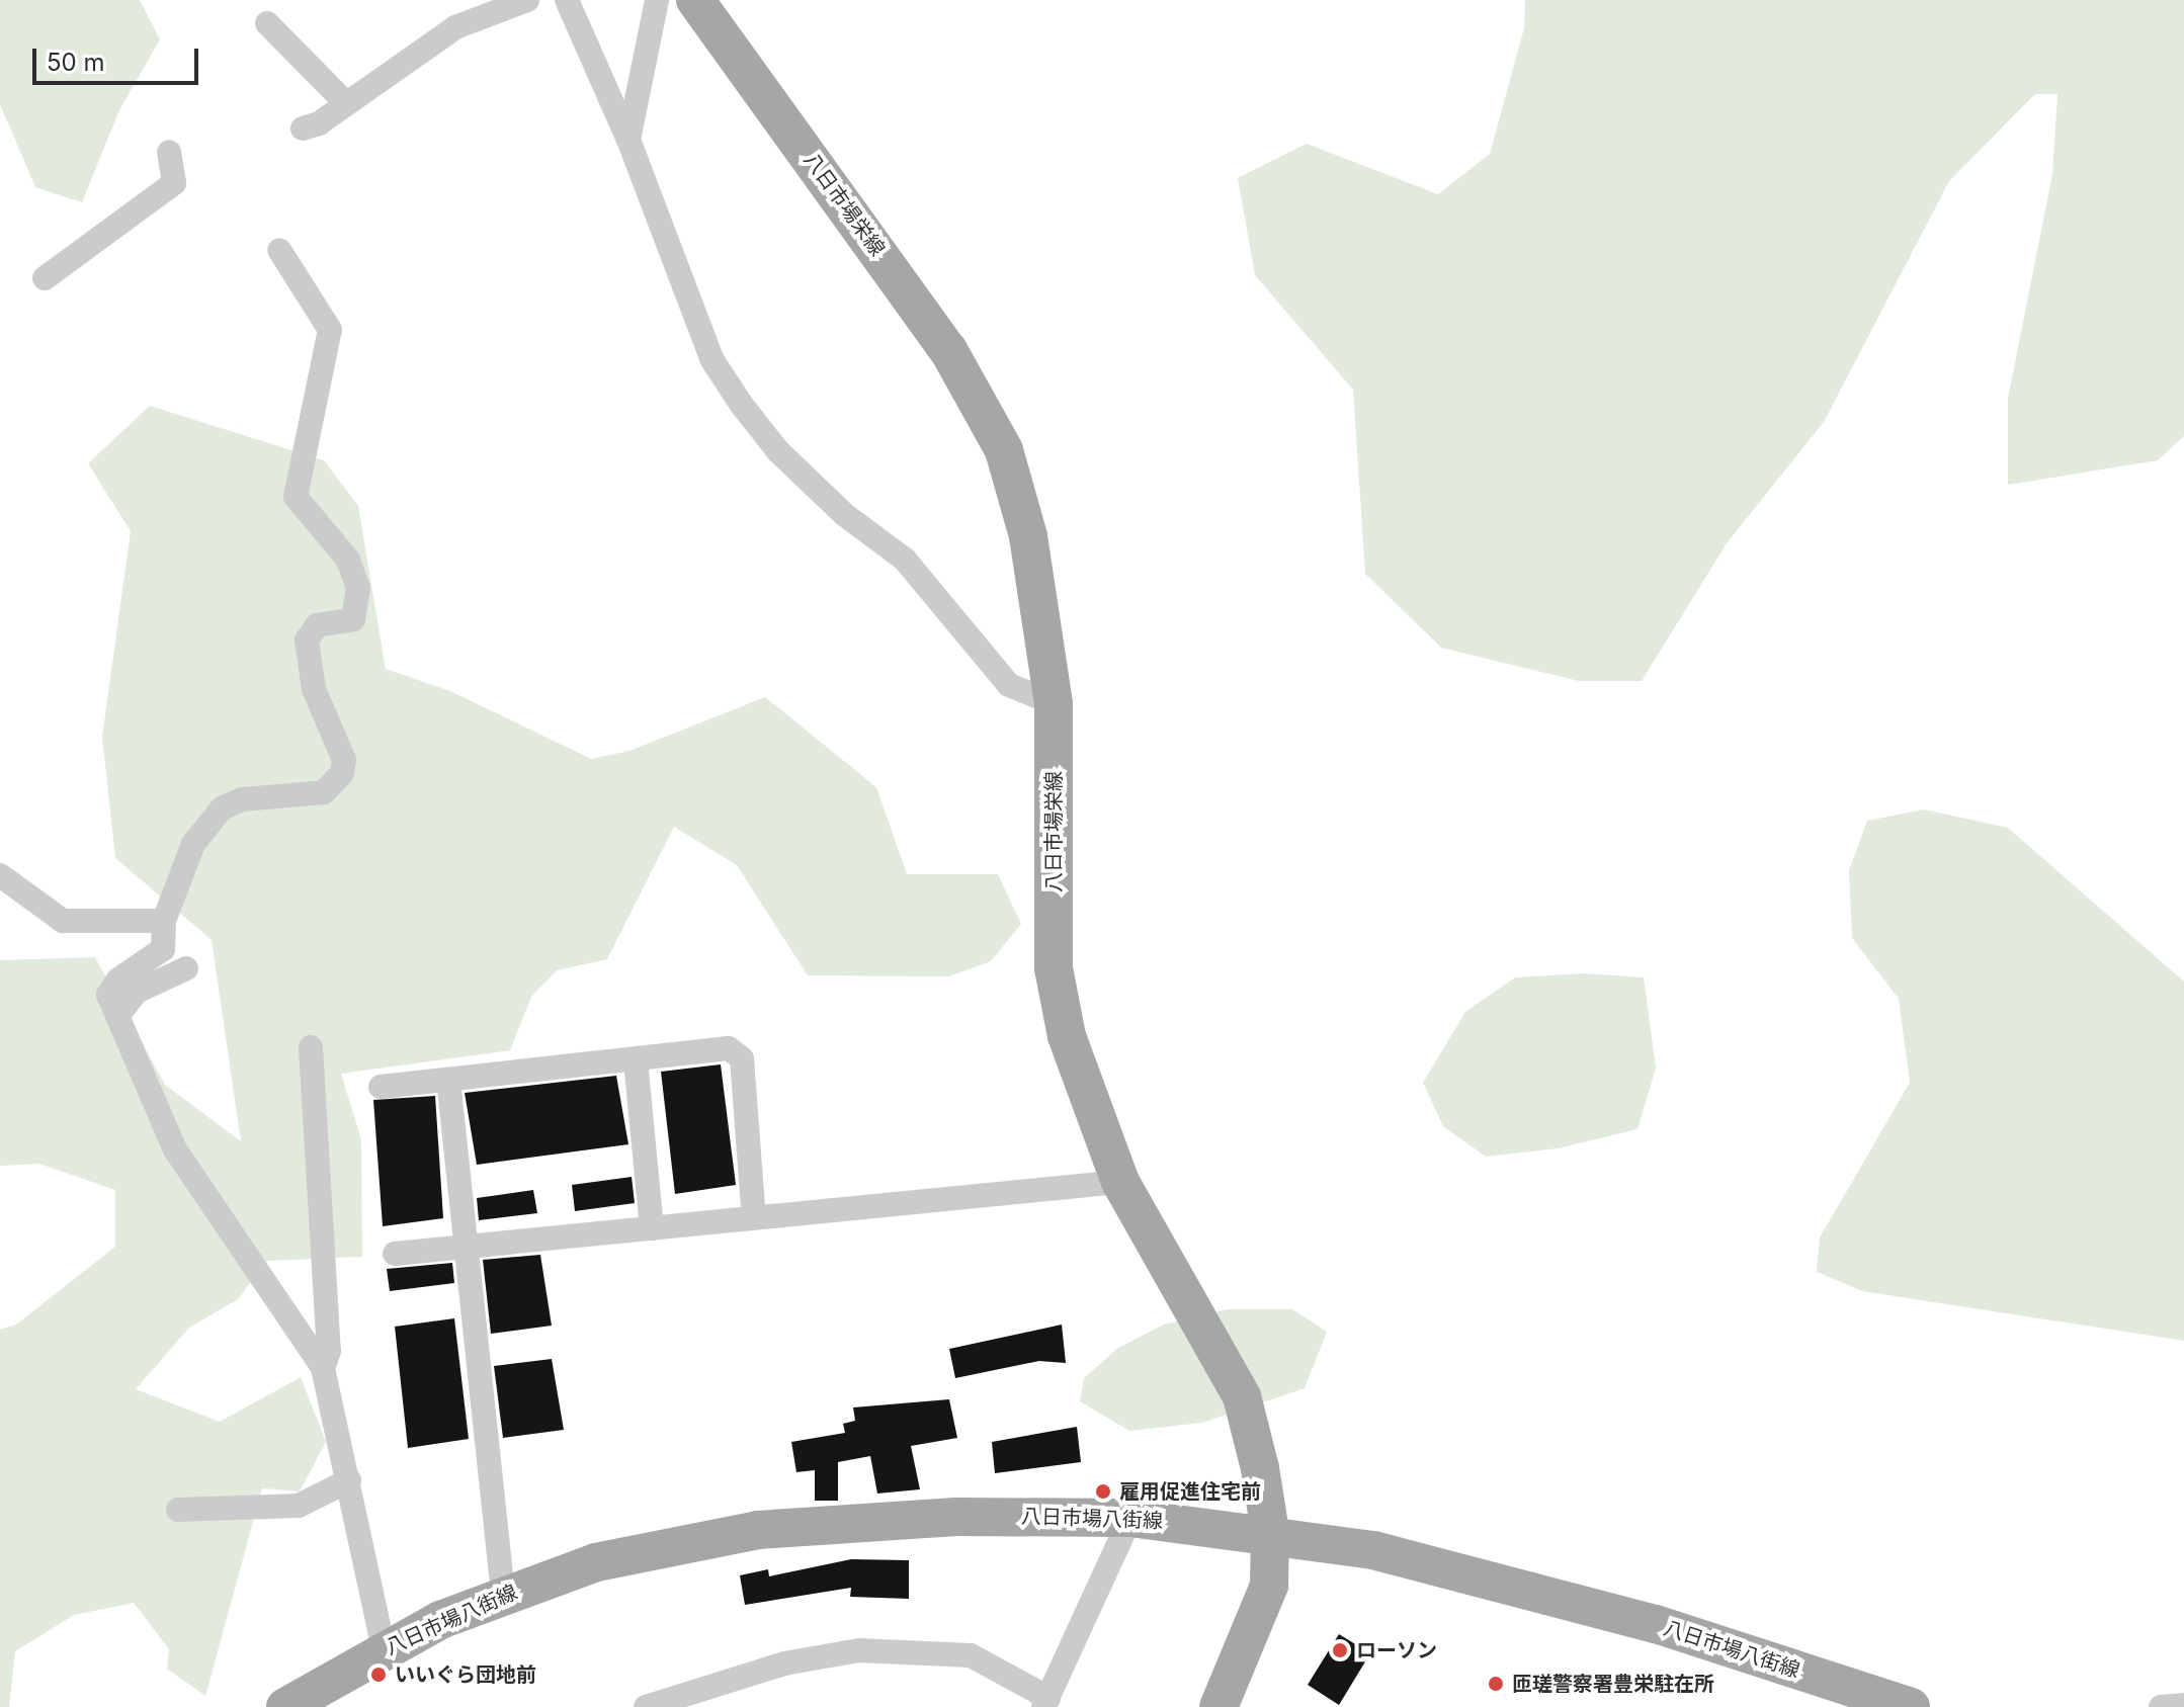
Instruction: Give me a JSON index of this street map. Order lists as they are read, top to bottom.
{
  "streets": {
    "main road": ["八日市場栄線", "八日市場八街線"]
  },
  "crossings": [
    ["八日市場栄線", "八日市場八街線"]
  ],
  "places": [
    "雇用促進住宅前",
    "ローソン",
    "いいぐら団地前",
    "匝瑳警察署豊栄駐在所"
  ],
  "scale_bar": "50 m"
}
